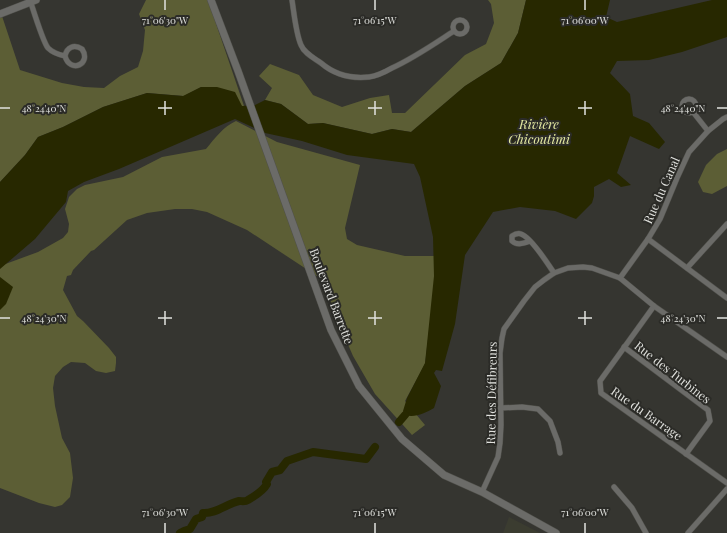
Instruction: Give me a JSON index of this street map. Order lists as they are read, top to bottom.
{
  "streets": {
    "street": [
      "Rue du Canal",
      "Boulevard Barrette",
      "Rue des Turbines",
      "Rue des Défibreurs",
      "Rue du Barrage"
    ]
  },
  "crossings": [
    ["Rue du Canal", "Rue des Défibreurs"],
    ["Boulevard Barrette", "Rue des Défibreurs"],
    ["Rue des Turbines", "Rue du Barrage"],
    ["Rue des Défibreurs", "Rue du Barrage"]
  ],
  "water": ["Rivière Chicoutimi"],
  "coordinates": [
    "71°06'30\"W",
    "71°06'15\"W",
    "71°06'00\"W",
    "48°24'40\"N",
    "48°24'30\"N"
  ]
}
